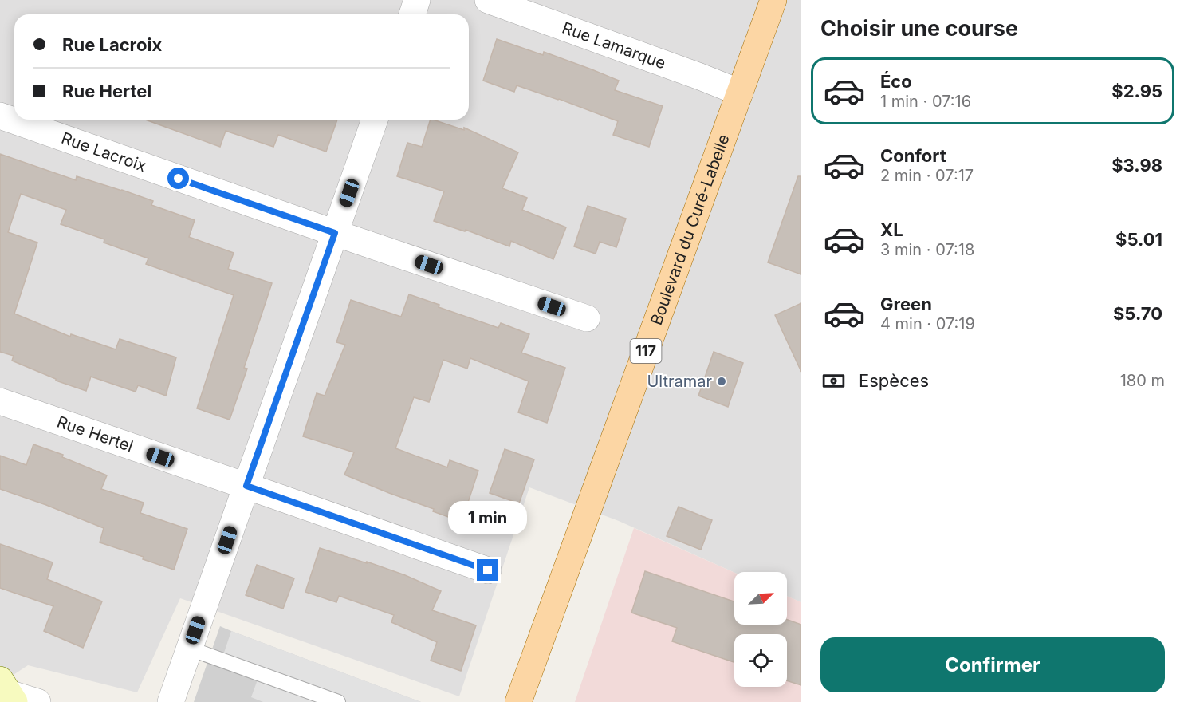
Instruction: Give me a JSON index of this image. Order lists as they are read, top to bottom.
{
  "streets": {
    "main road": ["Boulevard du Curé-Labelle", "117"],
    "street": ["Rue Lamarque", "Rue Lacroix", "Rue Hertel"]
  },
  "crossings": [
    ["Rue Lamarque", "Boulevard du Curé-Labelle"]
  ],
  "places": ["Ultramar"],
  "north": "top right",
  "page": {
    "heading": "Choisir une course",
    "banner": ["Rue Lacroix", "Rue Hertel"],
    "list": [
      {
        "name": "Éco",
        "note": "1 min · 07:16",
        "value": "$2.95"
      },
      {
        "name": "Confort",
        "note": "2 min · 07:17",
        "value": "$3.98"
      },
      {
        "name": "XL",
        "note": "3 min · 07:18",
        "value": "$5.01"
      },
      {
        "name": "Green",
        "note": "4 min · 07:19",
        "value": "$5.70"
      }
    ],
    "pay": ["Espèces", "180 m"],
    "bubble": "1 min",
    "buttons": "Confirmer"
  }
}
